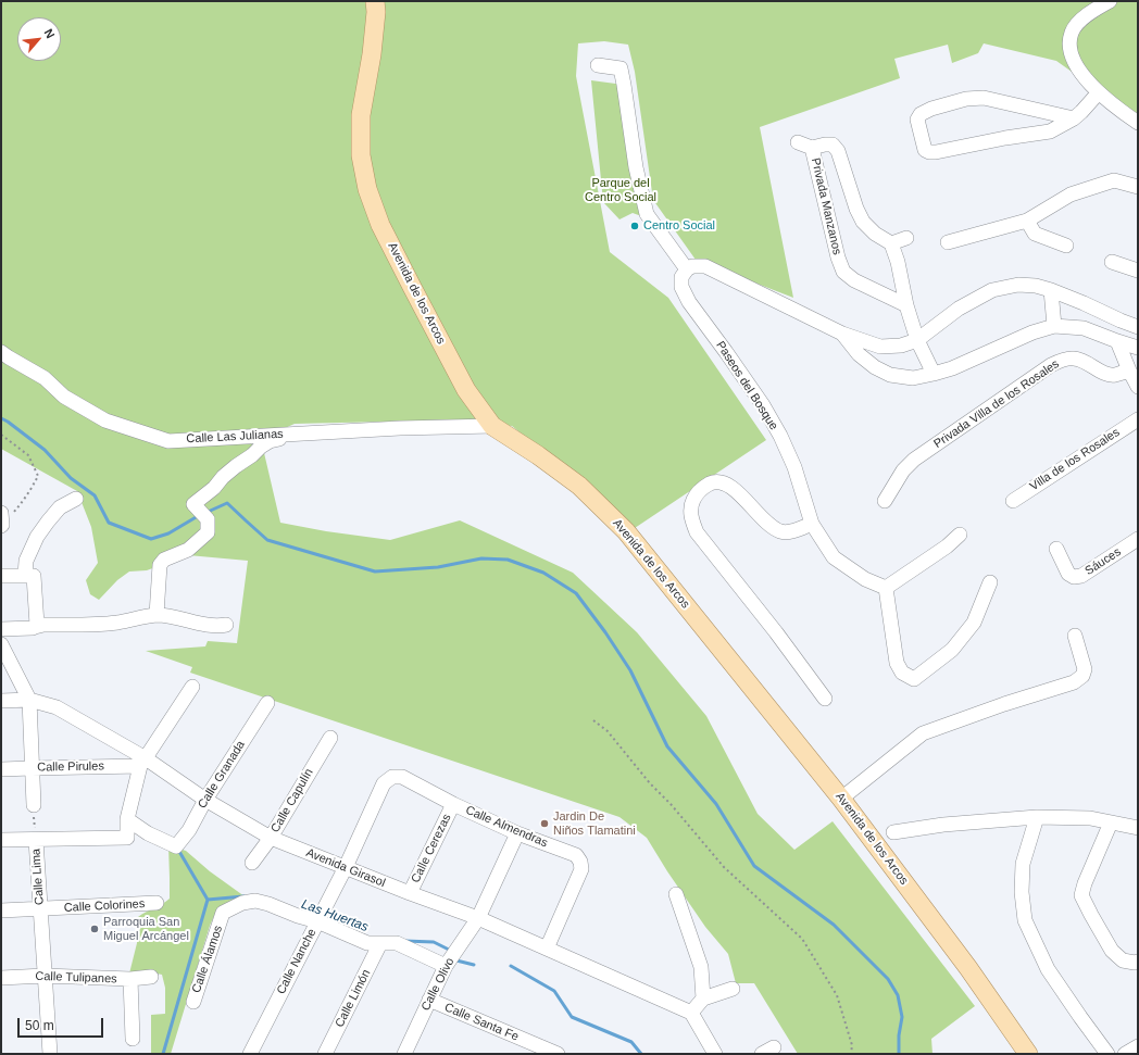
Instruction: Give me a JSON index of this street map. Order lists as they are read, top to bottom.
{
  "streets": {
    "main road": ["Avenida de los Arcos"],
    "street": [
      "Privada Manzanos",
      "Paseos del Bosque",
      "Privada Villa de los Rosales",
      "Calle Las Julianas",
      "Villa de los Rosales",
      "Sáuces",
      "Calle Pirules",
      "Calle Granada",
      "Calle Capulín",
      "Calle Almendras",
      "Calle Cerezas",
      "Avenida Girasol",
      "Calle Lima",
      "Calle Colorines",
      "Calle Álamos",
      "Calle Nanche",
      "Calle Tulipanes",
      "Calle Olivo",
      "Calle Limón",
      "Calle Santa Fe"
    ]
  },
  "crossings": [
    ["Avenida de los Arcos", "Calle Las Julianas"],
    ["Calle Pirules", "Avenida Girasol"],
    ["Calle Granada", "Avenida Girasol"],
    ["Calle Capulín", "Avenida Girasol"],
    ["Calle Almendras", "Calle Cerezas"],
    ["Calle Almendras", "Avenida Girasol"],
    ["Calle Almendras", "Calle Nanche"],
    ["Calle Almendras", "Calle Olivo"],
    ["Calle Cerezas", "Avenida Girasol"],
    ["Avenida Girasol", "Calle Nanche"],
    ["Avenida Girasol", "Calle Olivo"],
    ["Calle Lima", "Calle Colorines"],
    ["Calle Lima", "Calle Tulipanes"],
    ["Calle Álamos", "Calle Nanche"],
    ["Calle Olivo", "Calle Santa Fe"]
  ],
  "water": ["Las Huertas"],
  "parks": ["Parque del Centro Social"],
  "places": ["Centro Social", "Jardin De Niños Tlamatini", "Parroquia San Miguel Arcángel"],
  "scale_bar": "50 m",
  "north": "top right"
}
